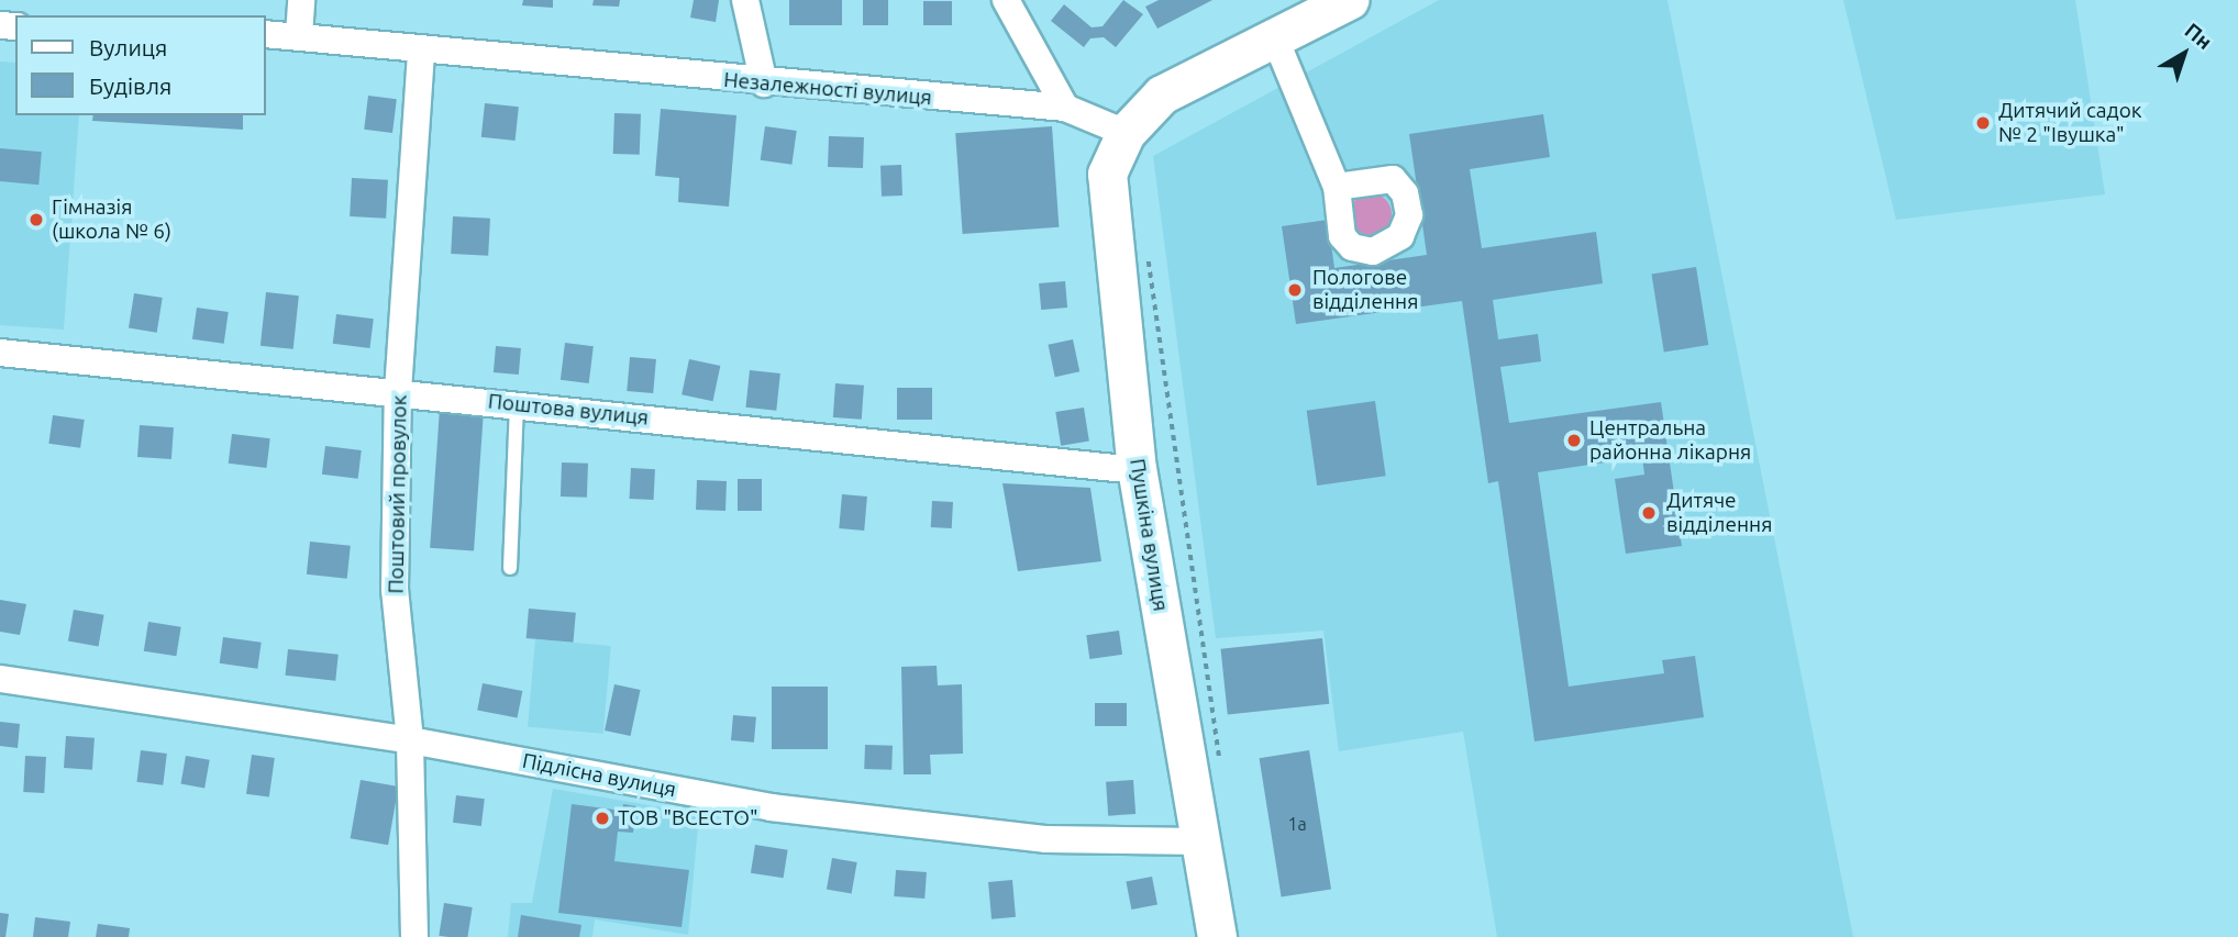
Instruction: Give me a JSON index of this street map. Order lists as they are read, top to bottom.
{
  "streets": {
    "main road": ["Пушкіна вулиця"],
    "street": [
      "Незалежності вулиця",
      "Поштова вулиця",
      "Поштовий провулок",
      "Підлісна вулиця"
    ]
  },
  "crossings": [
    ["Незалежності вулиця", "Поштовий провулок"],
    ["Незалежності вулиця", "Пушкіна вулиця"],
    ["Поштова вулиця", "Поштовий провулок"],
    ["Поштова вулиця", "Пушкіна вулиця"],
    ["Поштовий провулок", "Підлісна вулиця"],
    ["Пушкіна вулиця", "Підлісна вулиця"]
  ],
  "places": [
    "Дитячий садок № 2 \"Івушка\"",
    "Гімназія (школа № 6)",
    "Пологове відділення",
    "Центральна районна лікарня",
    "Дитяче відділення",
    "ТОВ \"ВСЕСТО\""
  ],
  "house_numbers": ["1а"],
  "legend": ["Вулиця", "Будівля"],
  "north": "top right"
}
